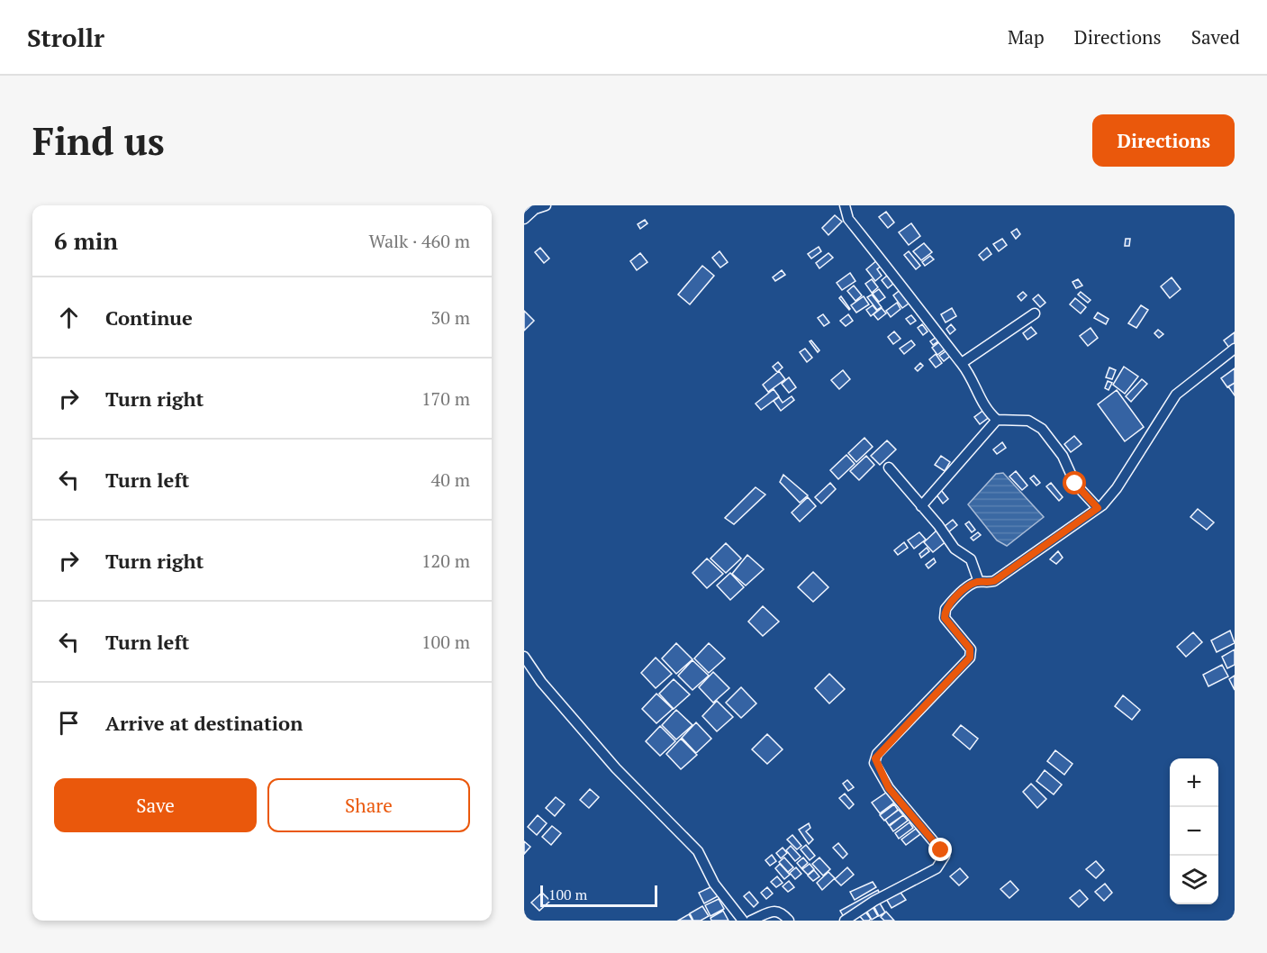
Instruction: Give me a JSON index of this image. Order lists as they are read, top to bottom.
{
  "scale_bar": "100 m",
  "page": {
    "header": "Strollr",
    "nav": ["Map", "Directions", "Saved"],
    "buttons": [
      "Directions",
      ["Save", "Share"]
    ],
    "title": "Find us",
    "heading": ["6 min", "Walk · 460 m"],
    "list": [
      ["Continue", "30 m"],
      ["Turn right", "170 m"],
      ["Turn left", "40 m"],
      ["Turn right", "120 m"],
      ["Turn left", "100 m"],
      "Arrive at destination"
    ],
    "map_buttons": ["+", "−"],
    "scale": "100 m"
  }
}
